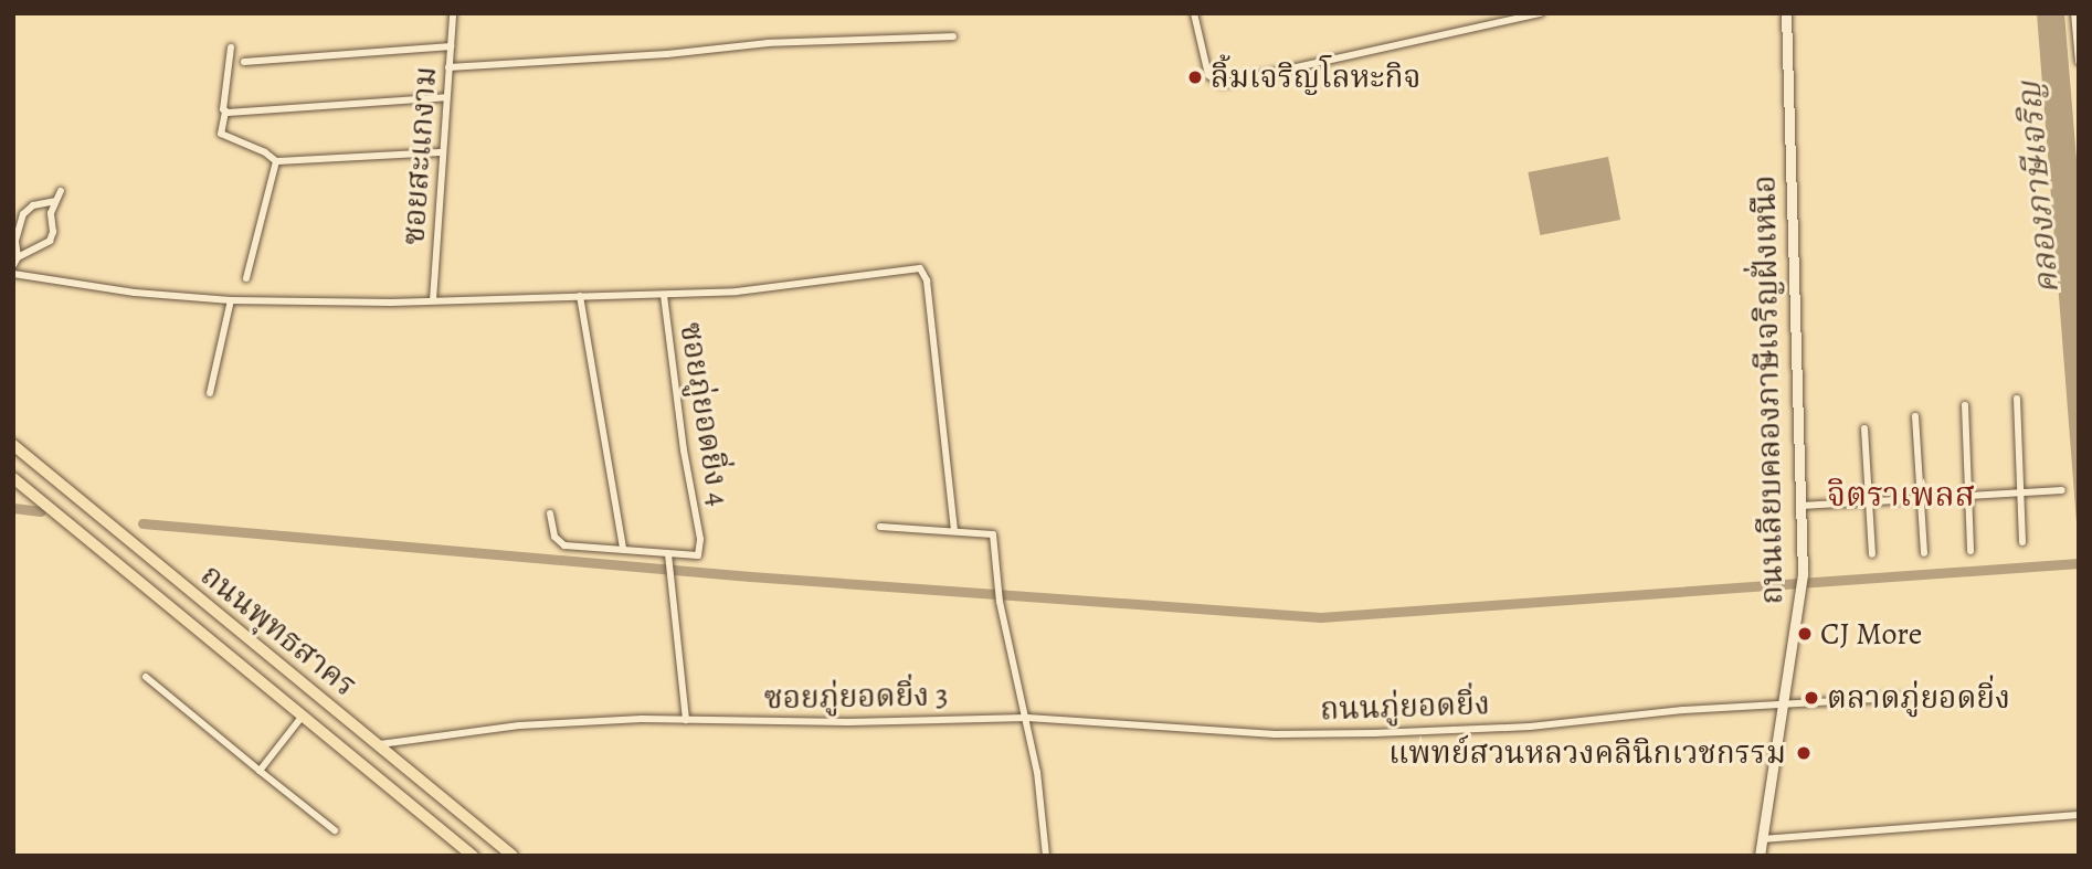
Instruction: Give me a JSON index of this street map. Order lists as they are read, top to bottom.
{
  "streets": {
    "main road": ["ถนนเลียบคลองภาษีเจริญฝั่งเหนือ", "ถนนพุทธสาคร"],
    "street": [
      "ซอยสะแกงาม",
      "ซอยภู่ยอดยิ่ง 4",
      "ซอยภู่ยอดยิ่ง 3",
      "ถนนภู่ยอดยิ่ง"
    ]
  },
  "crossings": [
    ["ถนนเลียบคลองภาษีเจริญฝั่งเหนือ", "ถนนภู่ยอดยิ่ง"],
    ["ถนนพุทธสาคร", "ซอยภู่ยอดยิ่ง 3"],
    ["ซอยภู่ยอดยิ่ง 3", "ถนนภู่ยอดยิ่ง"]
  ],
  "districts": ["จิตราเพลส"],
  "water": ["คลองภาษีเจริญ"],
  "places": [
    "ลิ้มเจริญโลหะกิจ",
    "CJ More",
    "ตลาดภู่ยอดยิ่ง",
    "แพทย์สวนหลวงคลินิกเวชกรรม"
  ]
}
